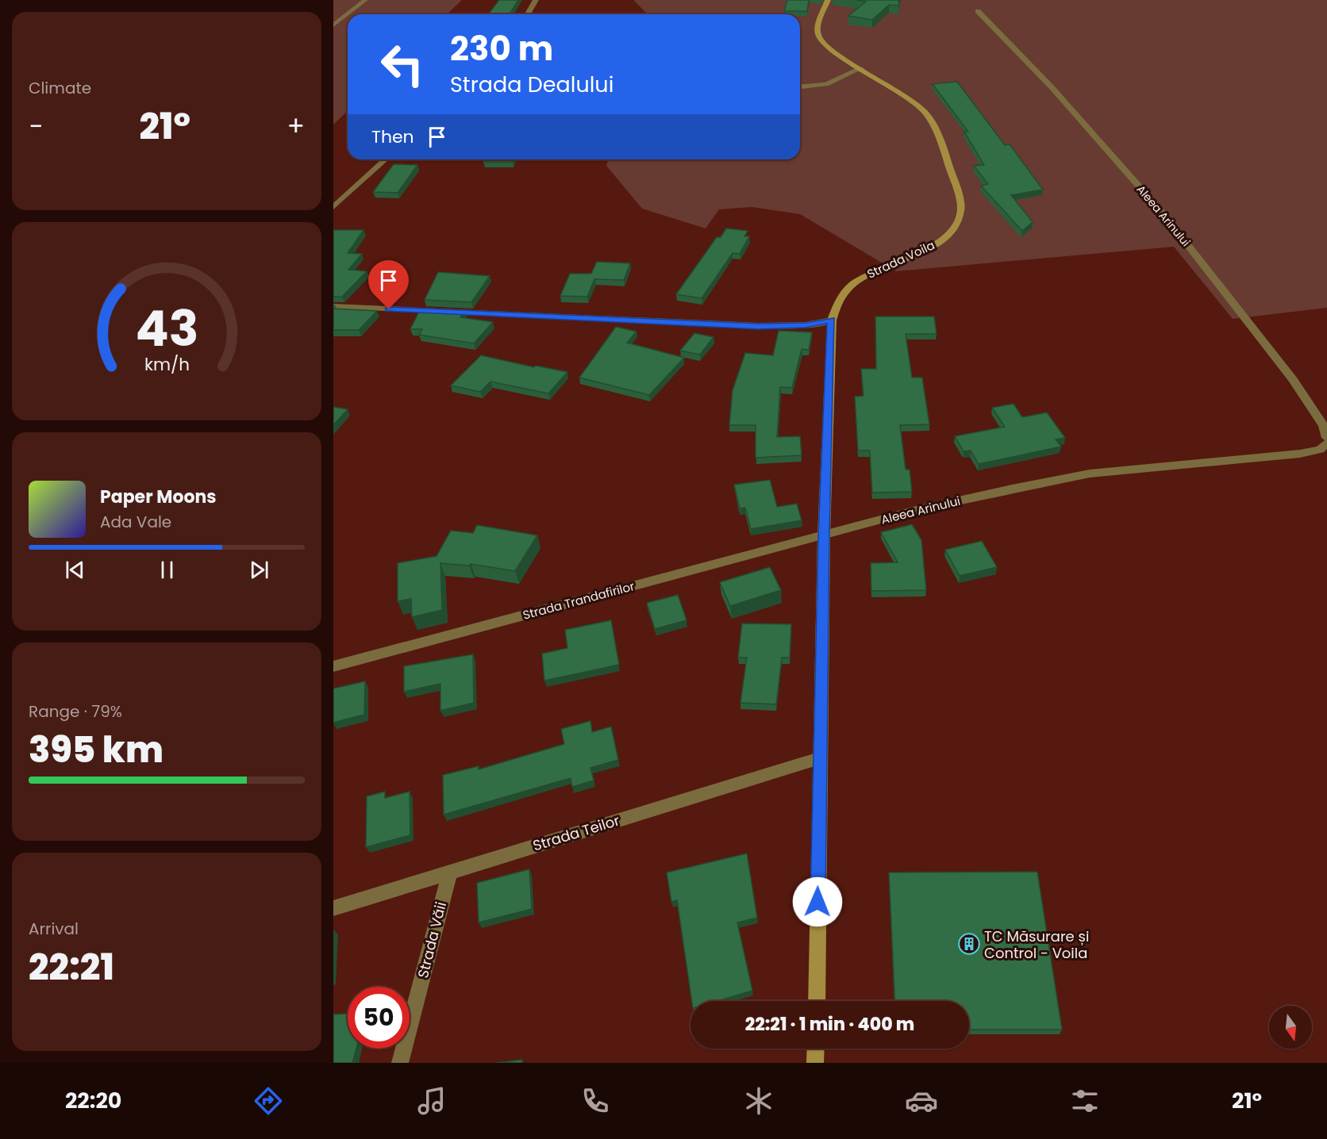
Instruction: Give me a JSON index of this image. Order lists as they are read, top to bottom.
{
  "streets": {
    "main road": ["Strada Voila"],
    "street": [
      "Aleea Arinului",
      "Strada Trandafirilor",
      "Strada Teilor",
      "Strada Văii"
    ]
  },
  "crossings": [
    ["Aleea Arinului", "Strada Voila"],
    ["Aleea Arinului", "Strada Trandafirilor"],
    ["Strada Voila", "Strada Trandafirilor"],
    ["Strada Voila", "Strada Teilor"],
    ["Strada Teilor", "Strada Văii"]
  ],
  "places": {
    "building": ["TC Măsurare și Control - Voila"]
  },
  "north": "bottom",
  "page": {
    "tile": [
      "Climate",
      ["Range · 79%", "395 km"],
      ["Arrival", "22:21"]
    ],
    "turn": ["230 m", "Strada Dealului"],
    "heat": ["−", "21°", "+"],
    "then": "Then",
    "song": ["Paper Moons", "Ada Vale"],
    "limit": "50",
    "trip": "22:21 · 1 min · 400 m",
    "tabs": ["22:20", "21°"],
    "gauge": ["43", "km/h"]
  }
}
